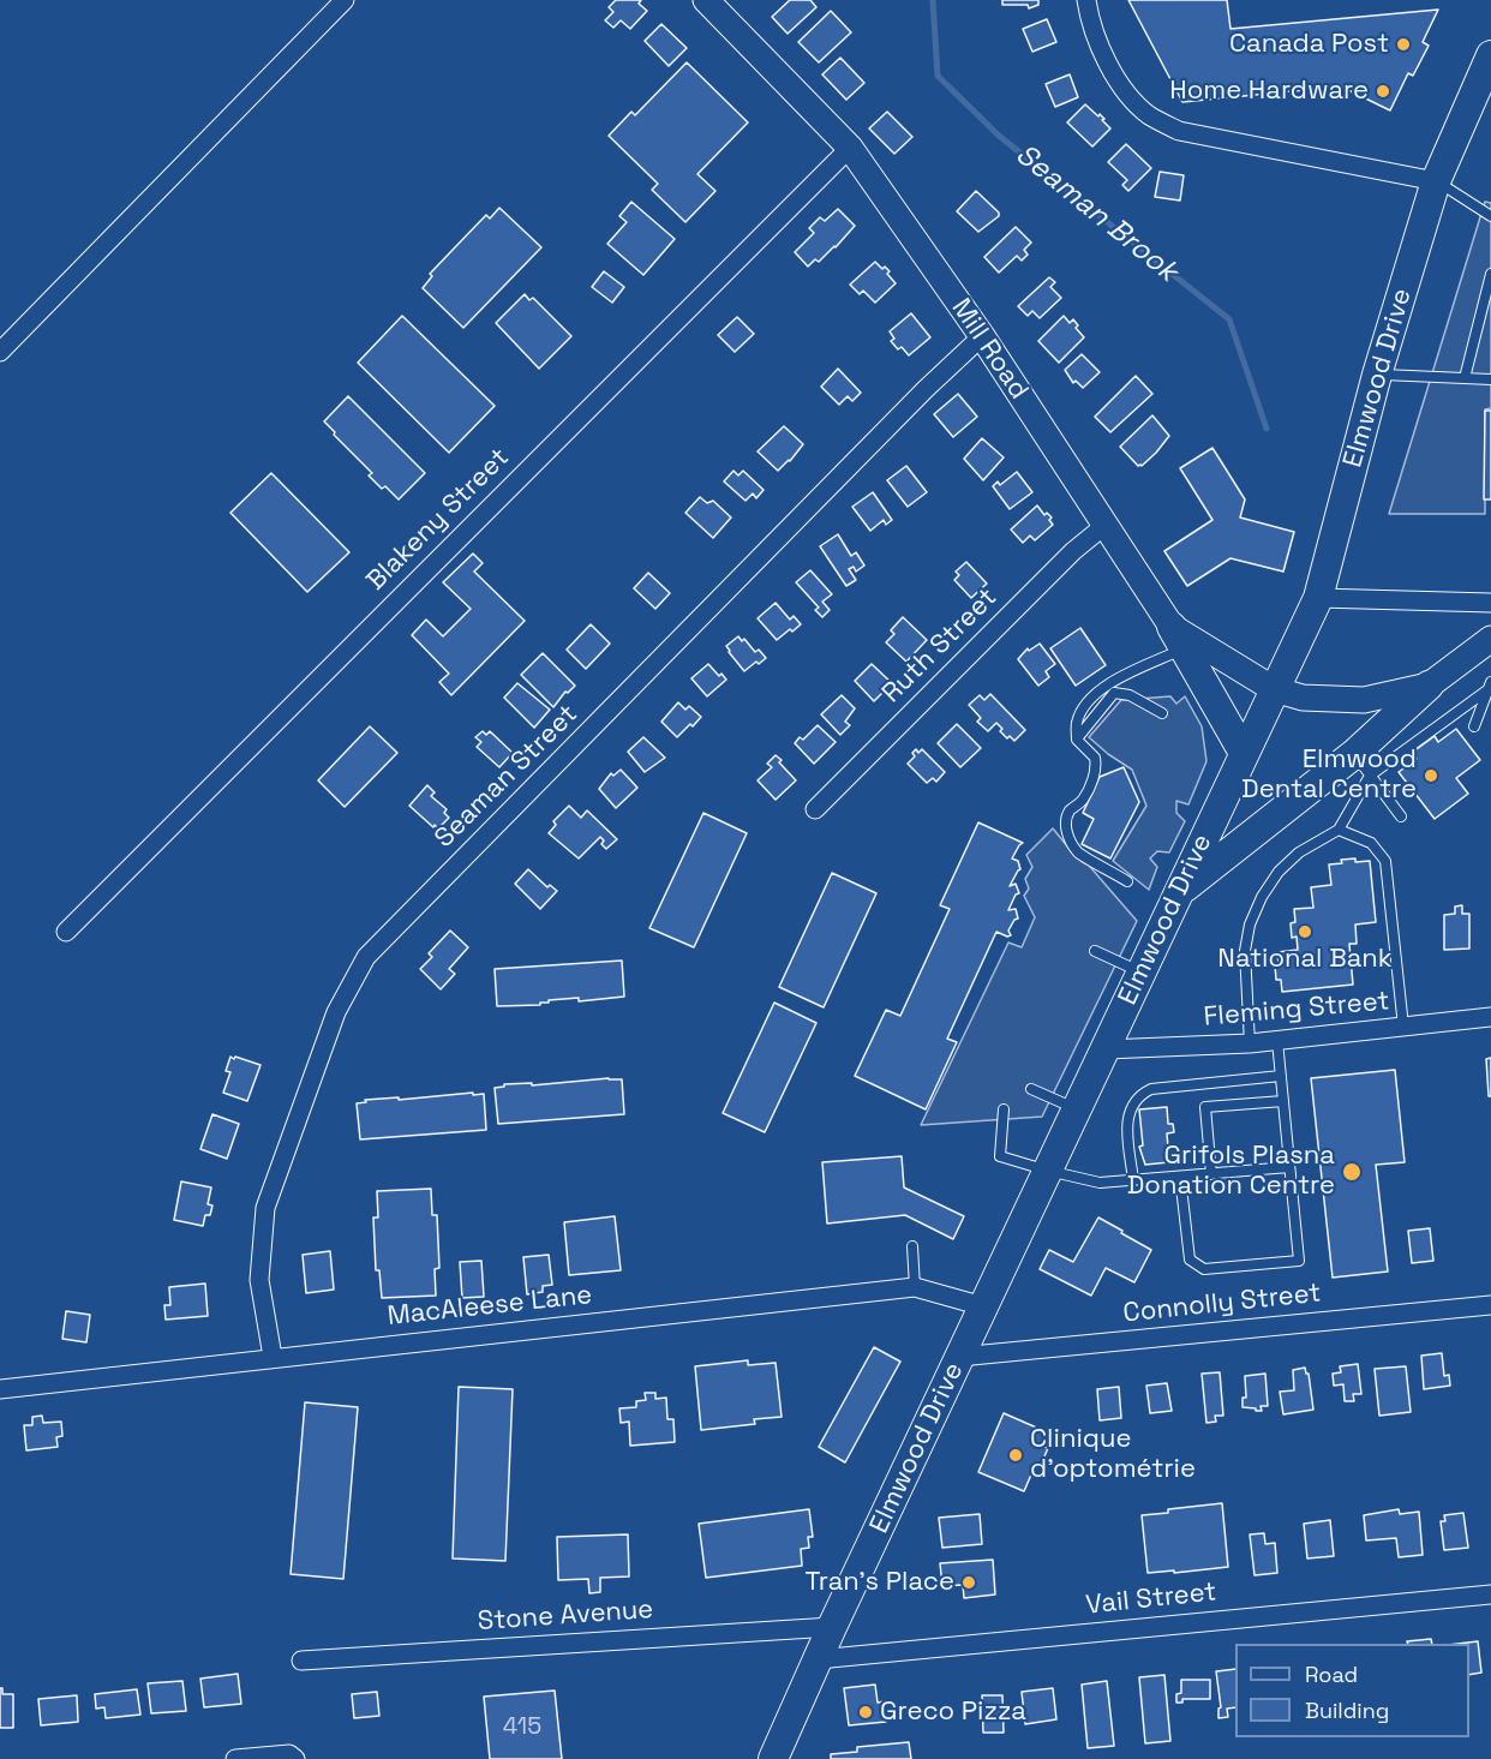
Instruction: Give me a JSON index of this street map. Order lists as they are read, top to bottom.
{
  "streets": {
    "main road": ["Elmwood Drive"],
    "street": [
      "Mill Road",
      "Blakeny Street",
      "Ruth Street",
      "Seaman Street",
      "Fleming Street",
      "Connolly Street",
      "MacAleese Lane",
      "Vail Street",
      "Stone Avenue"
    ]
  },
  "crossings": [
    ["Mill Road", "Elmwood Drive"],
    ["Mill Road", "Blakeny Street"],
    ["Mill Road", "Ruth Street"],
    ["Mill Road", "Seaman Street"],
    ["Elmwood Drive", "Fleming Street"],
    ["Elmwood Drive", "Connolly Street"],
    ["Elmwood Drive", "MacAleese Lane"],
    ["Elmwood Drive", "Vail Street"],
    ["Elmwood Drive", "Stone Avenue"],
    ["Seaman Street", "MacAleese Lane"]
  ],
  "water": ["Seaman Brook"],
  "places": [
    "Canada Post",
    "Home Hardware",
    "Elmwood Dental Centre",
    "National Bank",
    "Grifols Plasna Donation Centre",
    "Clinique d'optométrie",
    "Tran's Place",
    "Greco Pizza"
  ],
  "house_numbers": ["415"],
  "legend": ["Road", "Building"]
}
